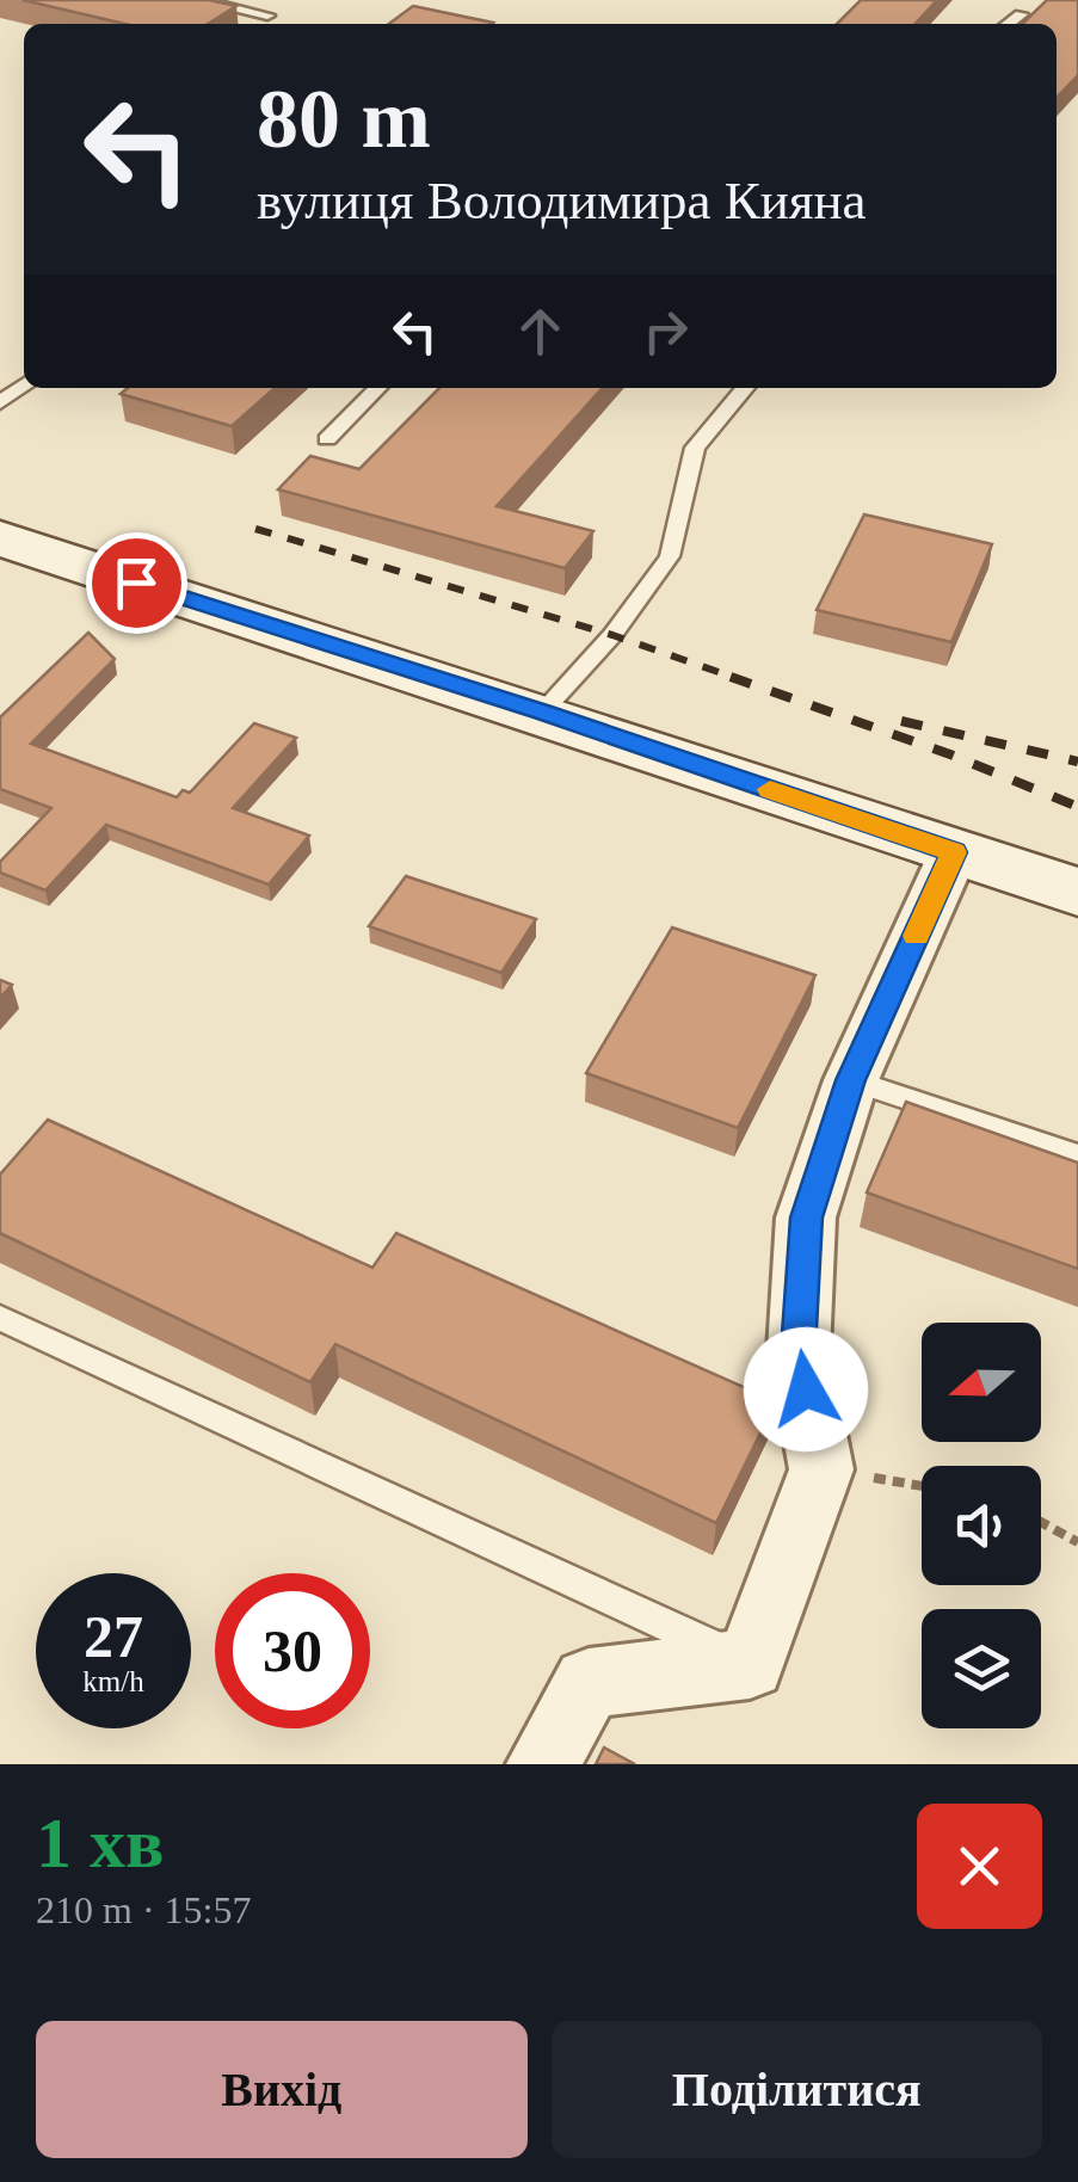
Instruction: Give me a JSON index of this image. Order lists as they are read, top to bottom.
{
  "north": "left",
  "page": {
    "turn": ["80 m", "вулиця Володимира Кияна"],
    "speed": "27 km/h",
    "limit": "30",
    "heading": ["1 хв", "210 m · 15:57"],
    "buttons": ["Вихід", "Поділитися"]
  }
}
